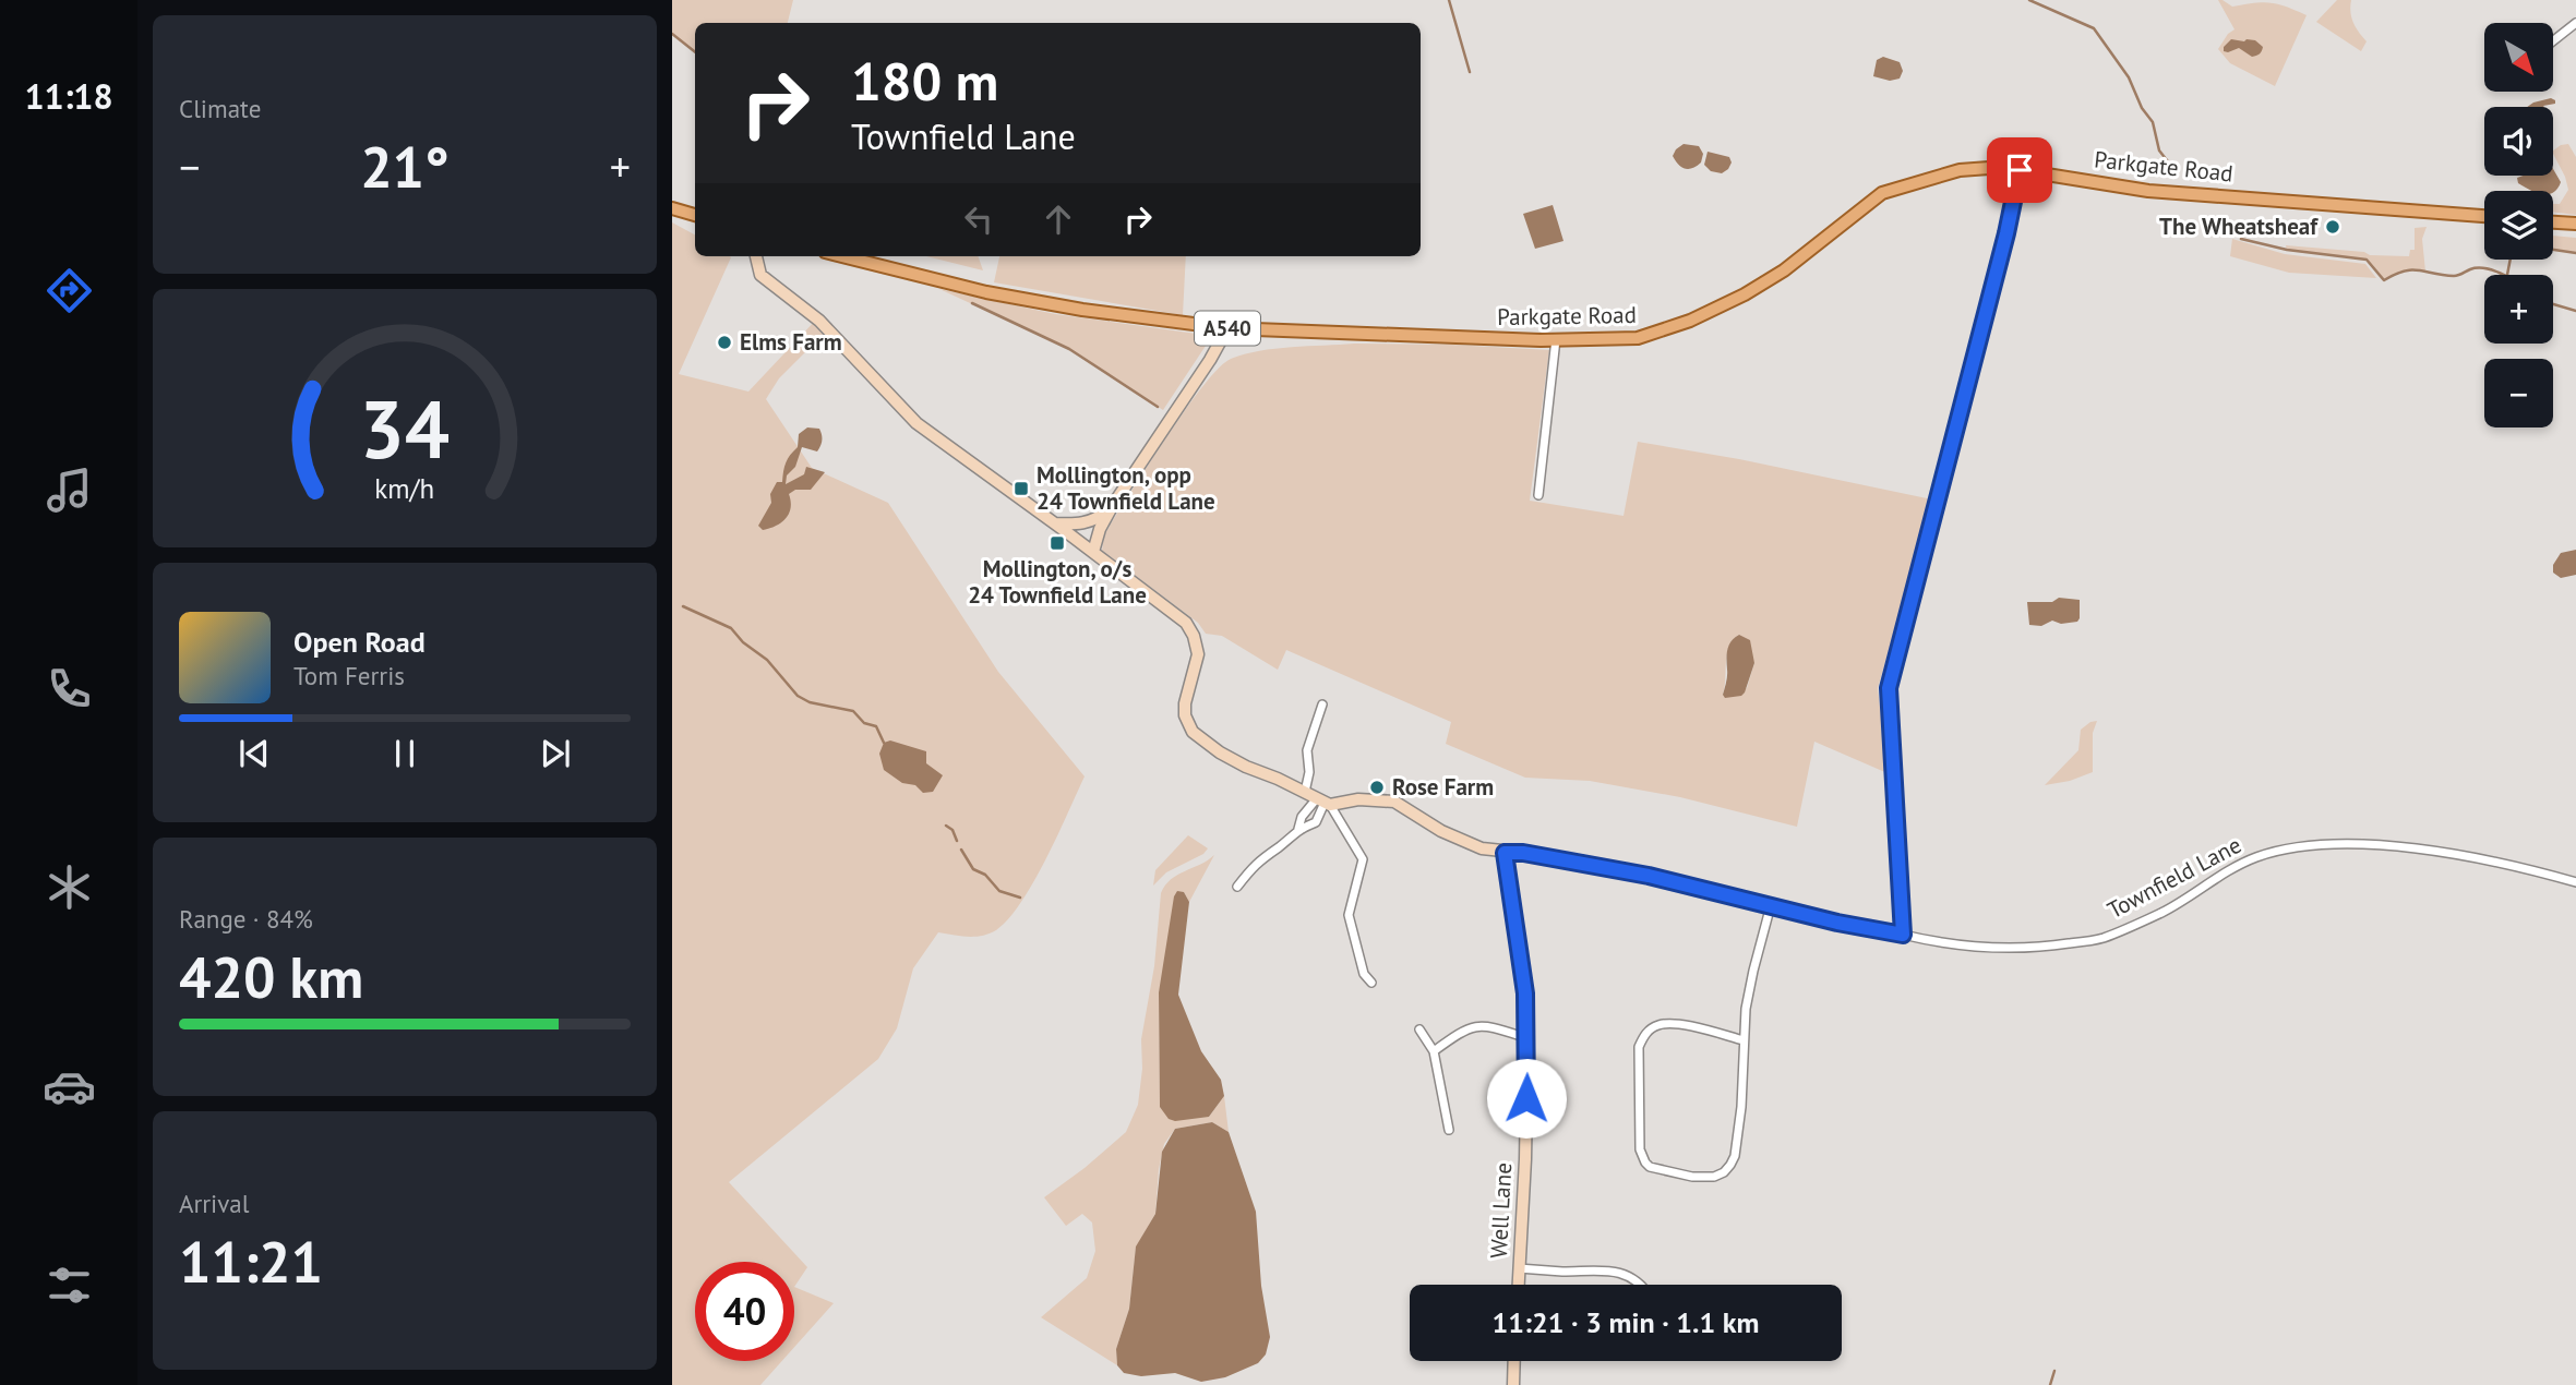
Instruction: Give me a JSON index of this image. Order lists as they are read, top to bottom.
{
  "streets": {
    "main road": ["Parkgate Road", "A540"],
    "street": ["Townfield Lane", "Well Lane"]
  },
  "crossings": [
    ["Townfield Lane", "Well Lane"]
  ],
  "places": {
    "other": ["The Wheatsheaf", "Elms Farm", "Rose Farm"],
    "transit": ["Mollington, opp 24 Townfield Lane", "Mollington, o/s 24 Townfield Lane"]
  },
  "north": "bottom right",
  "page": {
    "tabs": "11:18",
    "tile": [
      "Climate",
      ["Range · 84%", "420 km"],
      ["Arrival", "11:21"]
    ],
    "map_buttons": ["+", "−"],
    "turn": ["180 m", "Townfield Lane"],
    "heat": ["−", "21°", "+"],
    "song": ["Open Road", "Tom Ferris"],
    "limit": "40",
    "trip": "11:21 · 3 min · 1.1 km",
    "gauge": ["34", "km/h"]
  }
}
